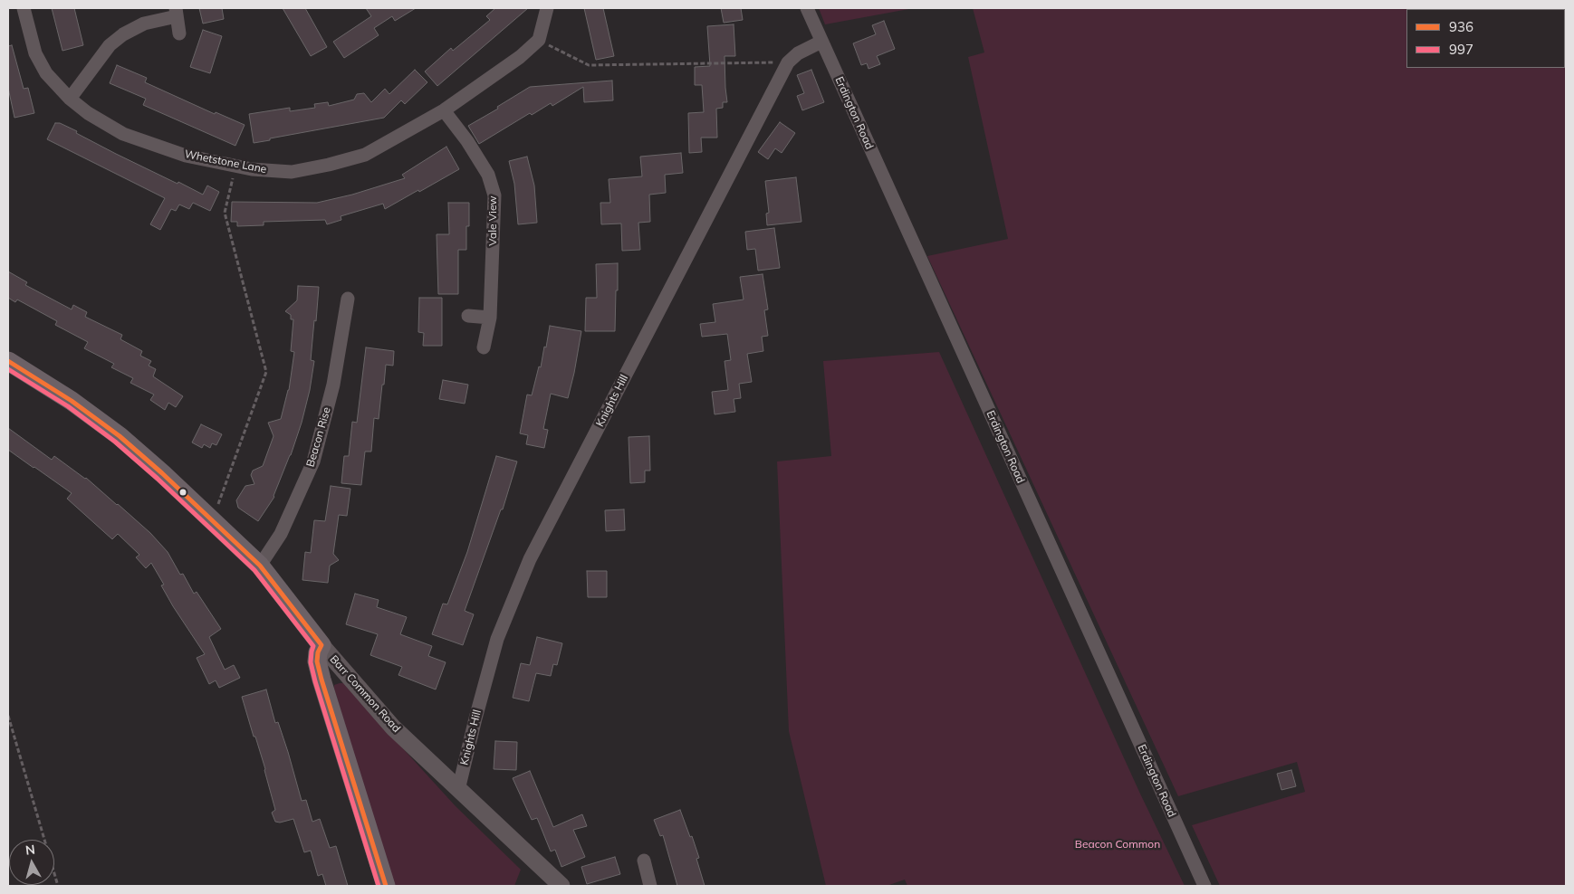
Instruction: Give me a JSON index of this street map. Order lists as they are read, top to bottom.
{
  "streets": {
    "main road": ["Barr Common Road"],
    "street": [
      "Erdington Road",
      "Whetstone Lane",
      "Vale View",
      "Knights Hill",
      "Beacon Rise"
    ]
  },
  "crossings": [
    ["Erdington Road", "Knights Hill"],
    ["Whetstone Lane", "Vale View"],
    ["Knights Hill", "Barr Common Road"],
    ["Beacon Rise", "Barr Common Road"]
  ],
  "parks": ["Beacon Common"],
  "lines": ["transit line 936", "transit line 997"],
  "legend": ["936", "997"],
  "north": "top"
}
